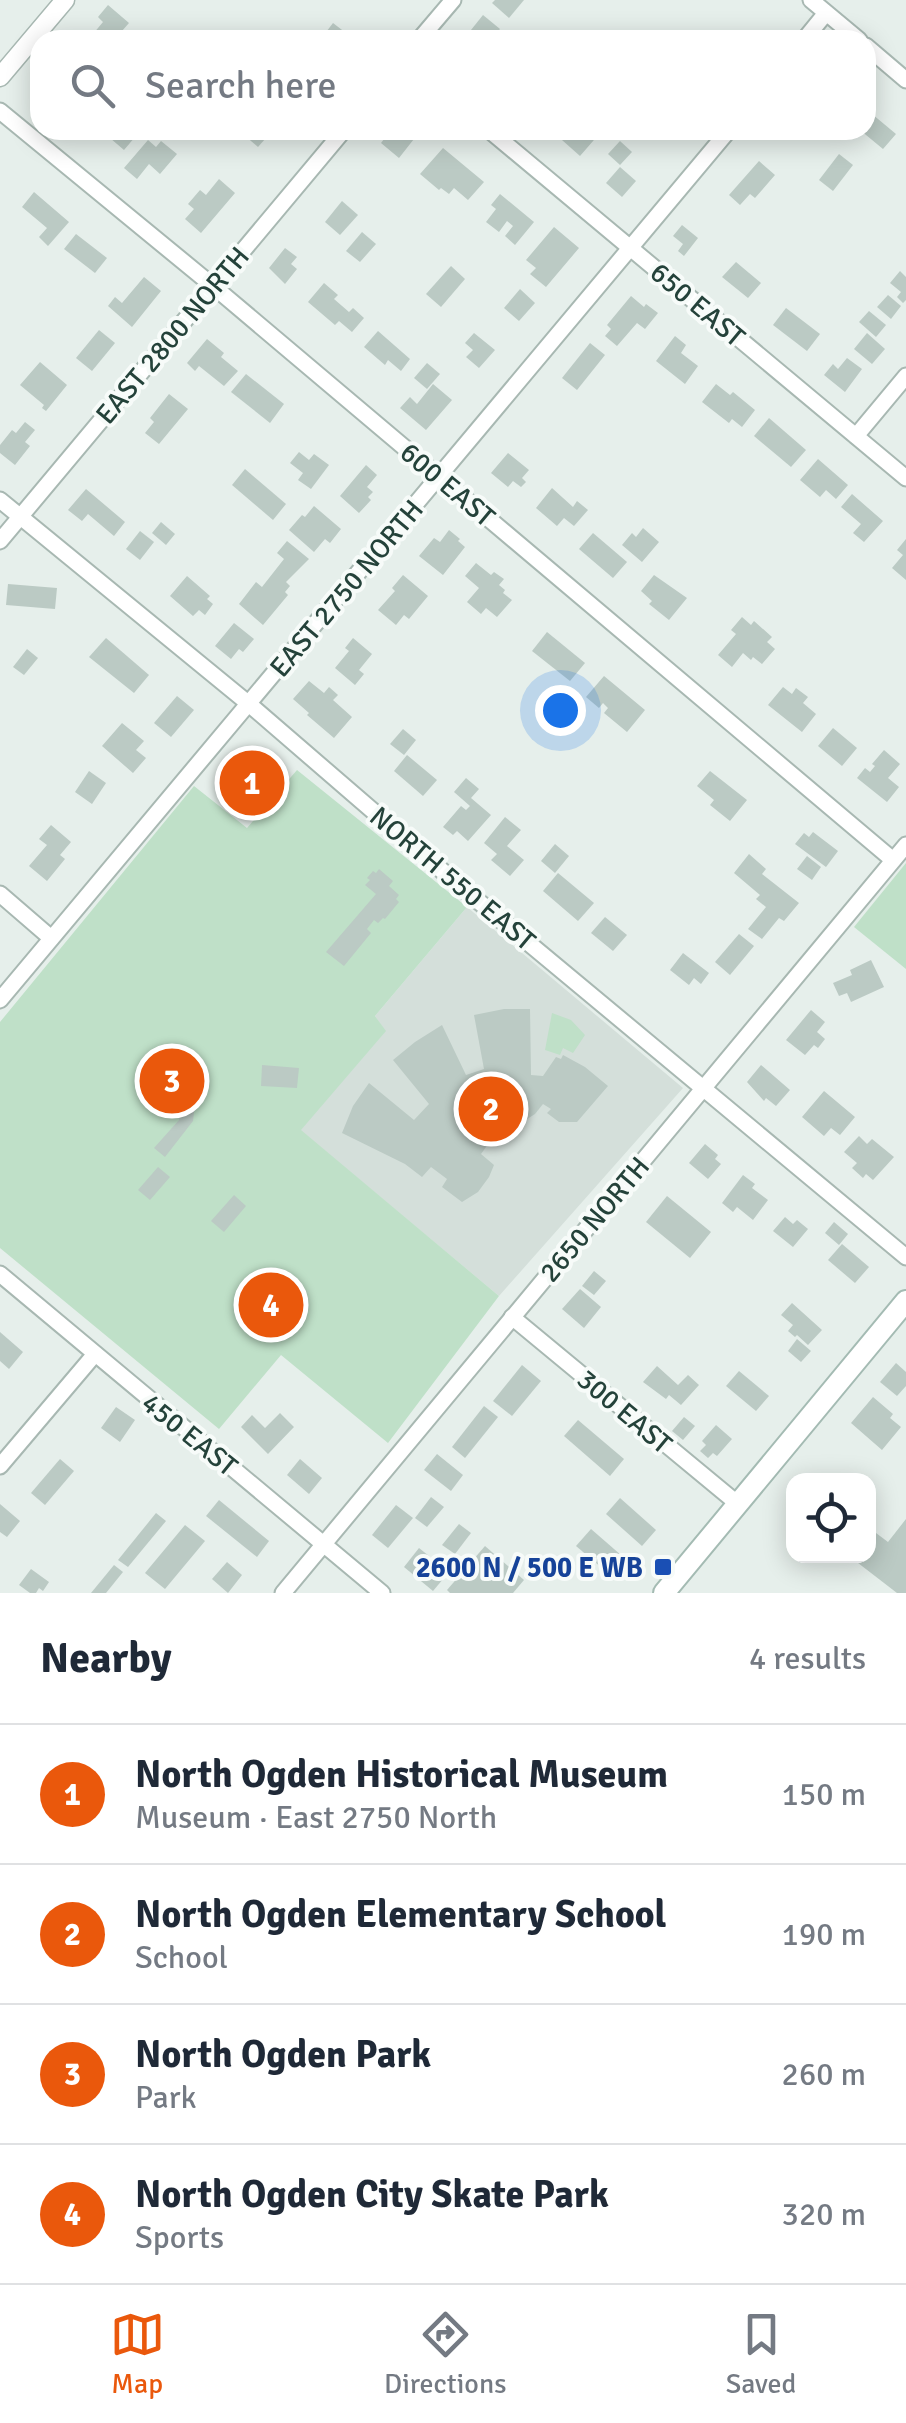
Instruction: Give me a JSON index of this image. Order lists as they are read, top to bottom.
{
  "streets": {
    "street": [
      "650 EAST",
      "EAST 2800 NORTH",
      "600 EAST",
      "EAST 2750 NORTH",
      "NORTH 550 EAST",
      "2650 NORTH",
      "300 EAST",
      "450 EAST"
    ]
  },
  "crossings": [
    ["650 EAST", "EAST 2750 NORTH"],
    ["EAST 2800 NORTH", "600 EAST"],
    ["EAST 2800 NORTH", "NORTH 550 EAST"],
    ["600 EAST", "EAST 2750 NORTH"],
    ["600 EAST", "2650 NORTH"],
    ["EAST 2750 NORTH", "NORTH 550 EAST"],
    ["NORTH 550 EAST", "2650 NORTH"],
    ["2650 NORTH", "300 EAST"],
    ["2650 NORTH", "450 EAST"]
  ],
  "places": {
    "transit": ["2600 N / 500 E WB"]
  },
  "page": {
    "search": "Search here",
    "pins": [
      "1",
      "3",
      "2",
      "4"
    ],
    "heading": ["Nearby", "4 results"],
    "list": [
      {
        "mark": "1",
        "name": "North Ogden Historical Museum",
        "note": "Museum · East 2750 North",
        "value": "150 m"
      },
      {
        "mark": "2",
        "name": "North Ogden Elementary School",
        "note": "School",
        "value": "190 m"
      },
      {
        "mark": "3",
        "name": "North Ogden Park",
        "note": "Park",
        "value": "260 m"
      },
      {
        "mark": "4",
        "name": "North Ogden City Skate Park",
        "note": "Sports",
        "value": "320 m"
      }
    ],
    "nav": ["Map", "Directions", "Saved"]
  }
}
